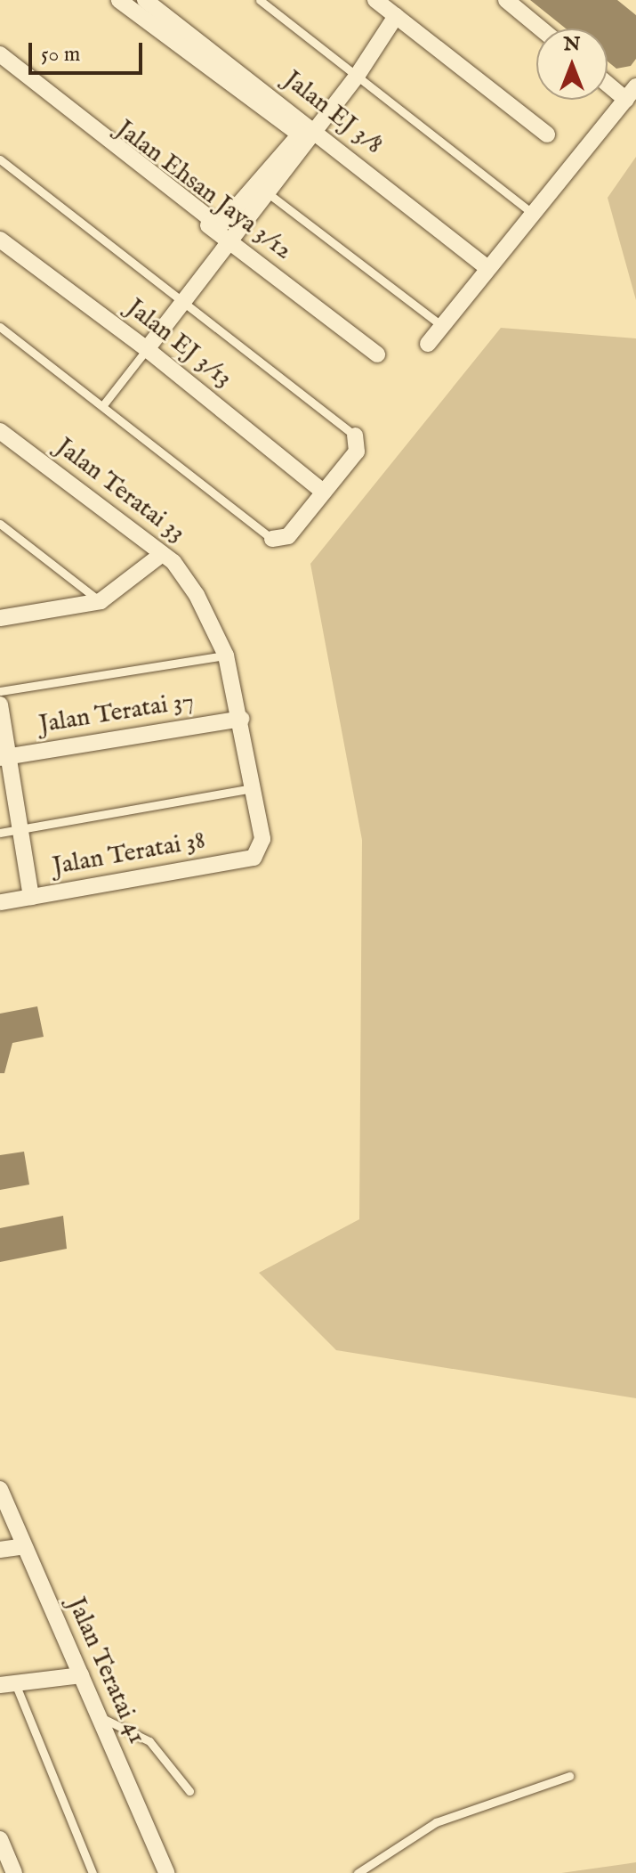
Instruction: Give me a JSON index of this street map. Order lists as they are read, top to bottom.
{
  "streets": {
    "street": [
      "Jalan EJ 3/8",
      "Jalan Ehsan Jaya 3/12",
      "Jalan EJ 3/13",
      "Jalan Teratai 33",
      "Jalan Teratai 37",
      "Jalan Teratai 38",
      "Jalan Teratai 41"
    ]
  },
  "crossings": [
    ["Jalan Teratai 33", "Jalan Teratai 37"],
    ["Jalan Teratai 33", "Jalan Teratai 38"]
  ],
  "scale_bar": "50 m",
  "north": "top"
}
